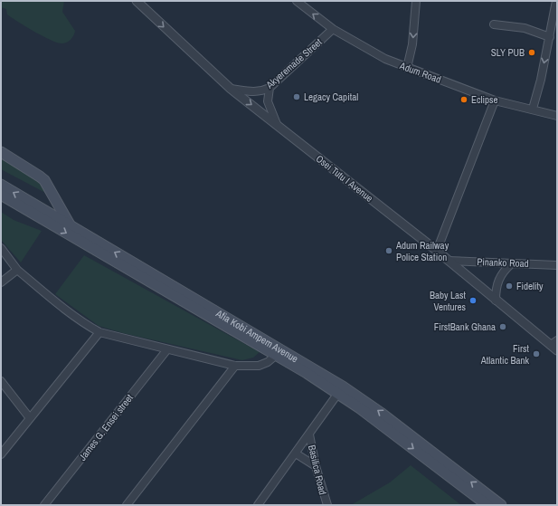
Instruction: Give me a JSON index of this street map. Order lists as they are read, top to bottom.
{
  "streets": {
    "main road": ["Afia Kobi Ampem Avenue"],
    "street": [
      "Akyeremade Street",
      "Adum Road",
      "Osei Tutu I Avenue",
      "Pinanko Road",
      "James G. Ensei street",
      "Basilica Road"
    ]
  },
  "crossings": [
    ["Akyeremade Street", "Adum Road"],
    ["Akyeremade Street", "Osei Tutu I Avenue"],
    ["Osei Tutu I Avenue", "Pinanko Road"]
  ],
  "places": [
    "SLY PUB",
    "Legacy Capital",
    "Eclipse",
    "Adum Railway Police Station",
    "Fidelity",
    "Baby Last Ventures",
    "FirstBank Ghana",
    "First Atlantic Bank"
  ]
}
